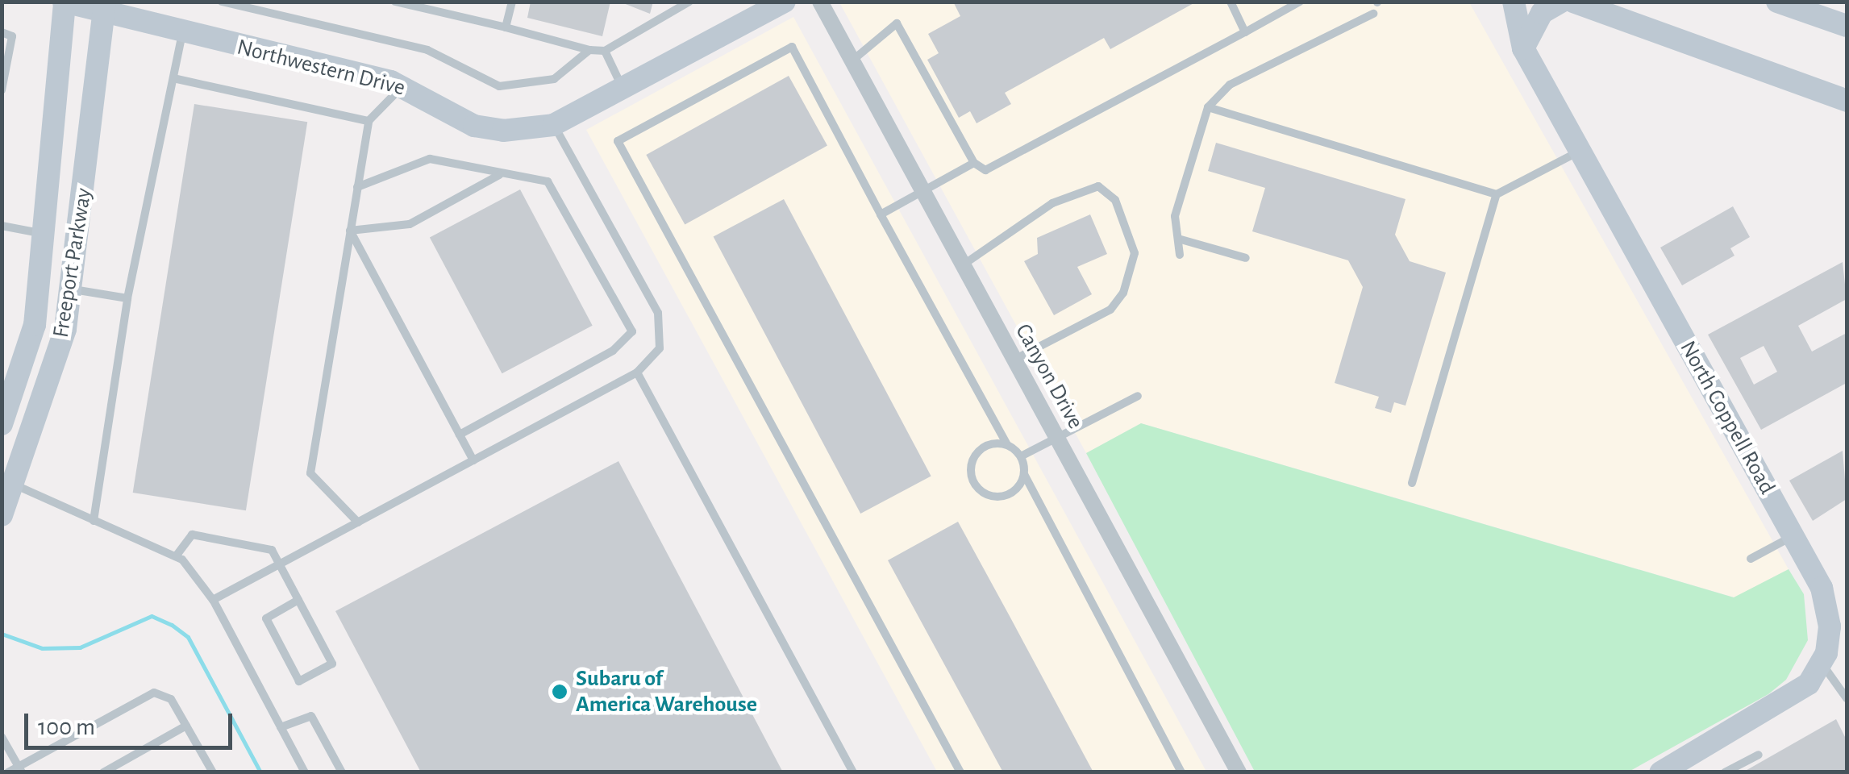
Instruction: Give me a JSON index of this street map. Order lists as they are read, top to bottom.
{
  "streets": {
    "street": [
      "Northwestern Drive",
      "Freeport Parkway",
      "Canyon Drive",
      "North Coppell Road"
    ]
  },
  "crossings": [
    ["Northwestern Drive", "Freeport Parkway"]
  ],
  "places": ["Subaru of America Warehouse"],
  "scale_bar": "100 m"
}
